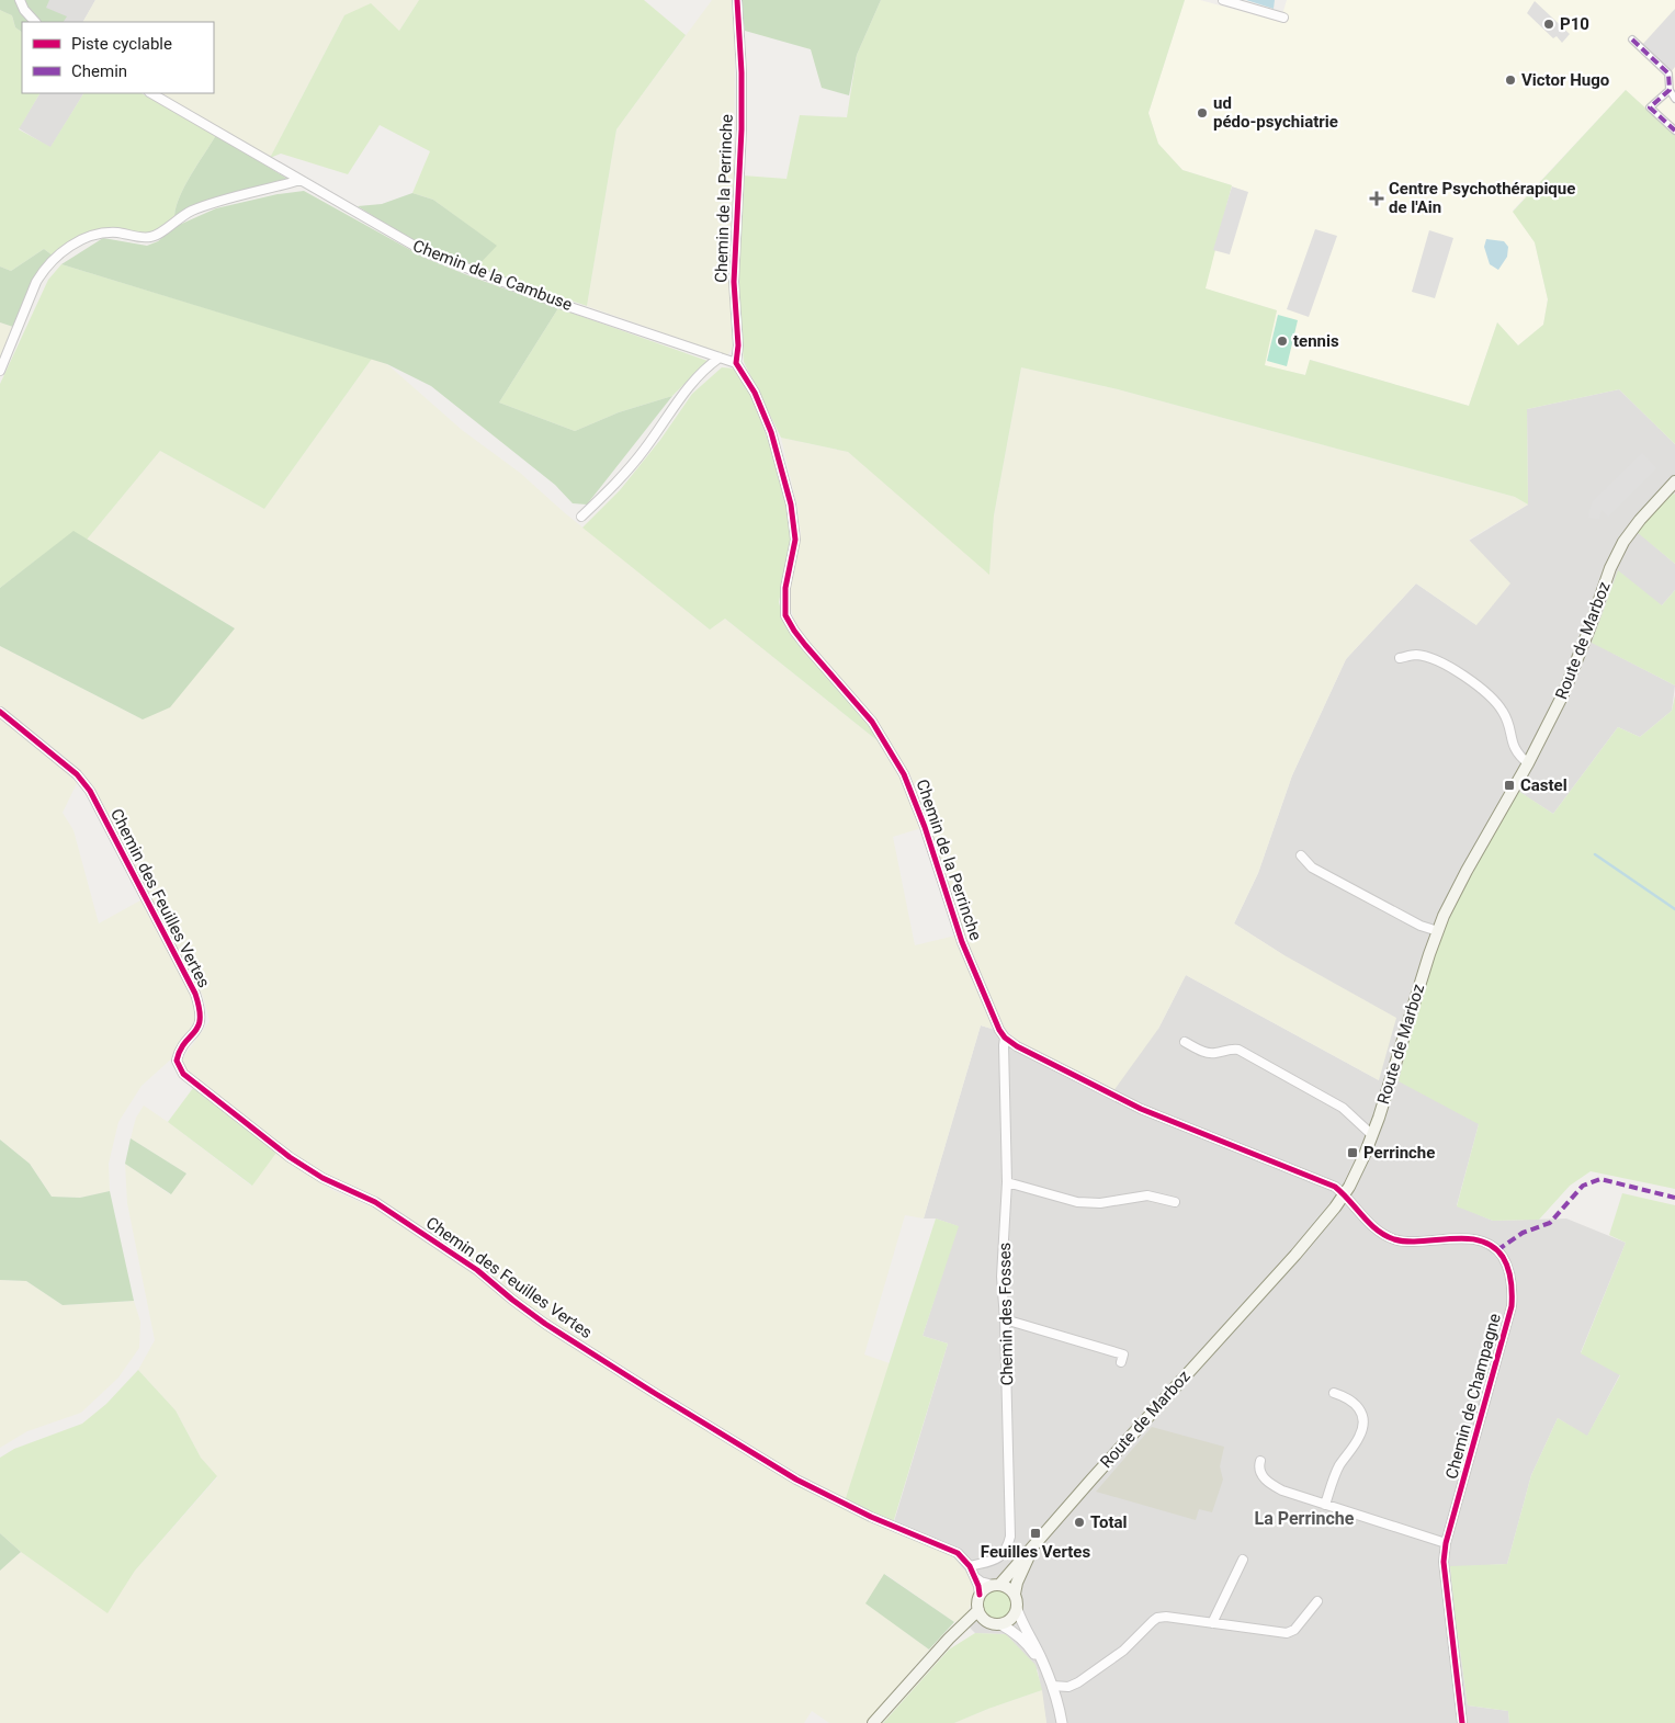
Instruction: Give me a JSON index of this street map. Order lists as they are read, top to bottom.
{
  "streets": {
    "main road": ["Route de Marboz"],
    "street": [
      "Chemin de la Perrinche",
      "Chemin de la Cambuse",
      "Chemin des Feuilles Vertes",
      "Chemin des Fosses",
      "Chemin de Champagne"
    ]
  },
  "crossings": [
    ["Chemin de la Perrinche", "Chemin de la Cambuse"],
    ["Chemin de la Perrinche", "Chemin des Fosses"],
    ["Route de Marboz", "Chemin de Champagne"],
    ["Chemin des Feuilles Vertes", "Chemin des Fosses"]
  ],
  "districts": ["La Perrinche"],
  "places": {
    "other": [
      "P10",
      "Victor Hugo",
      "ud pédo-psychiatrie",
      "tennis",
      "Total"
    ],
    "health": ["Centre Psychothérapique de l'Ain"],
    "transit": ["Castel", "Perrinche", "Feuilles Vertes"]
  },
  "legend": ["Piste cyclable", "Chemin"]
}
